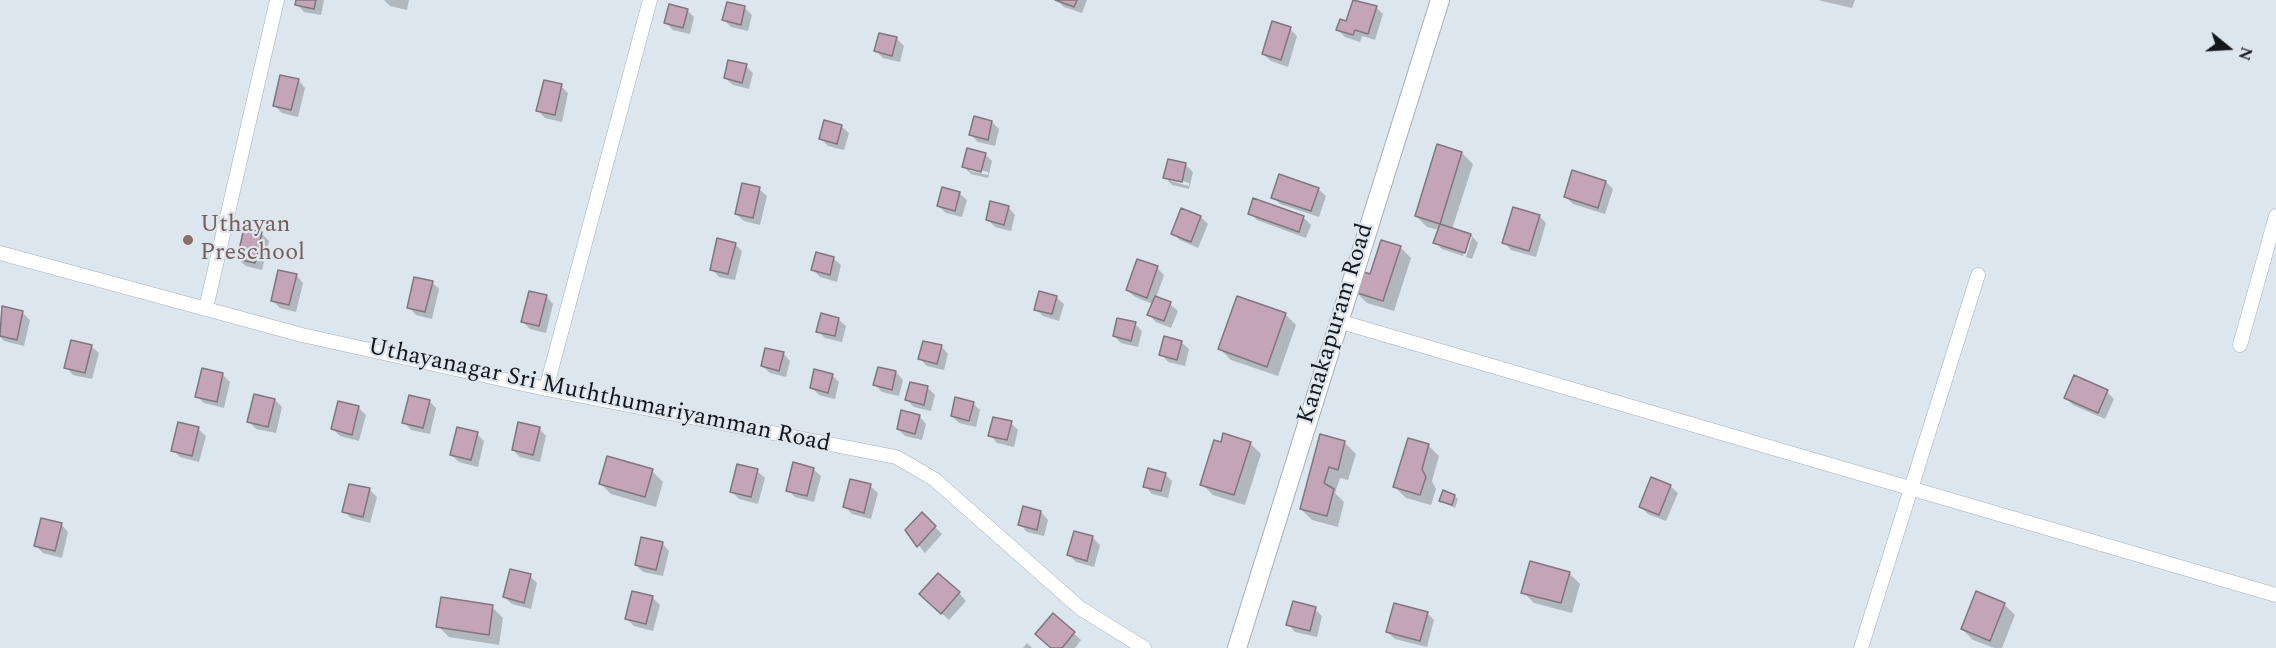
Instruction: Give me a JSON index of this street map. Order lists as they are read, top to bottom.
{
  "streets": {
    "street": ["Kanakapuram Road", "Uthayanagar Sri Muththumariyamman Road"]
  },
  "places": ["Uthayan Preschool"],
  "north": "right"
}
